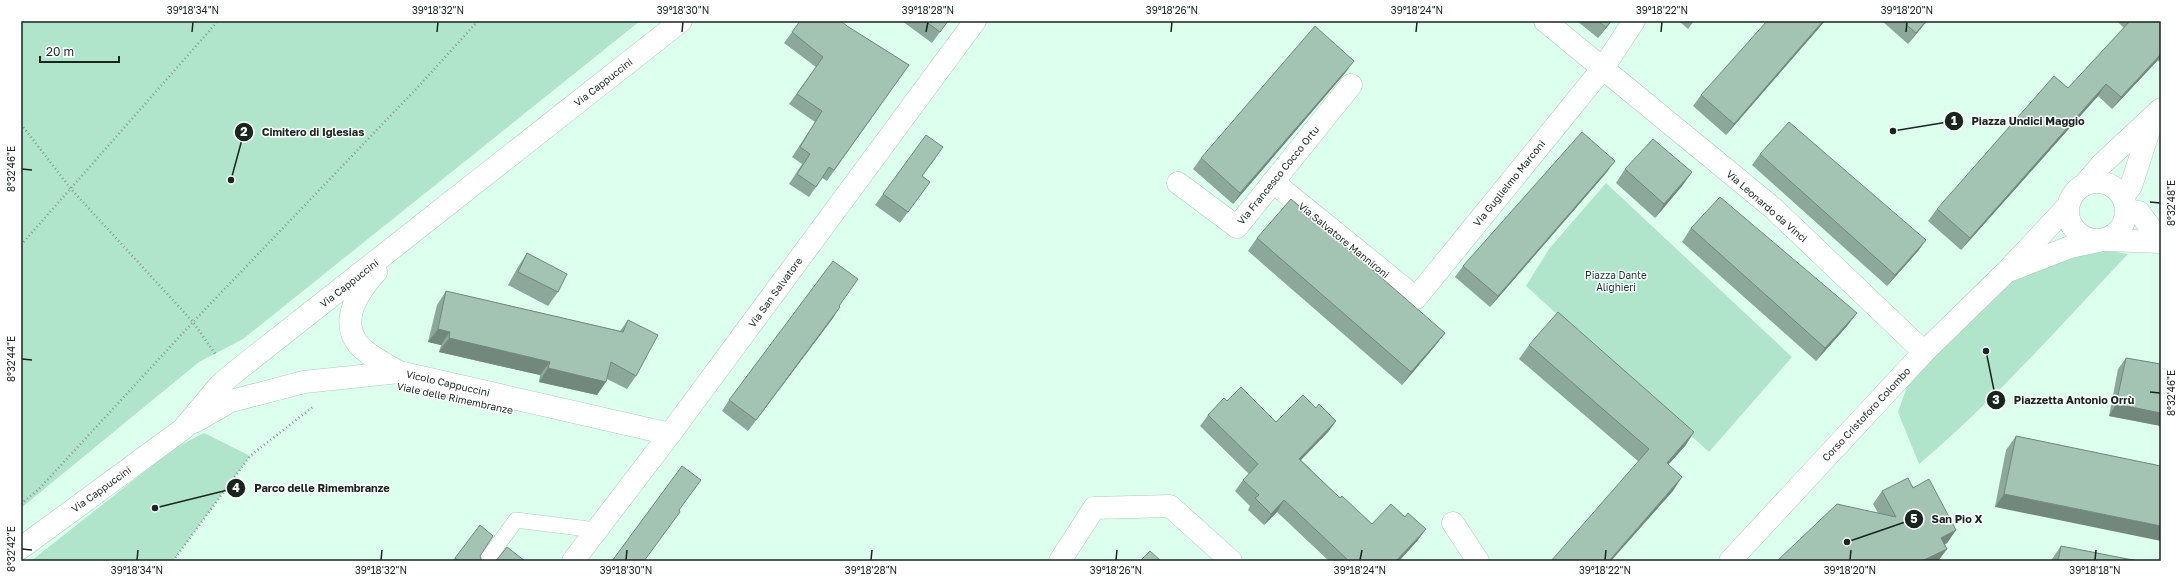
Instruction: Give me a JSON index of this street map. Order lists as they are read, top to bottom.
{
  "streets": {
    "street": [
      "Via Cappuccini",
      "Via Francesco Cocco Ortu",
      "Via Guglielmo Marconi",
      "Via Leonardo da Vinci",
      "Via Salvatore Mannironi",
      "Via San Salvatore",
      "Vicolo Cappuccini",
      "Corso Cristoforo Colombo"
    ]
  },
  "crossings": [
    ["Via Cappuccini", "Vicolo Cappuccini"],
    ["Via Francesco Cocco Ortu", "Via Salvatore Mannironi"],
    ["Via Guglielmo Marconi", "Via Leonardo da Vinci"],
    ["Via Guglielmo Marconi", "Via Salvatore Mannironi"],
    ["Via Leonardo da Vinci", "Corso Cristoforo Colombo"],
    ["Via San Salvatore", "Vicolo Cappuccini"]
  ],
  "parks": ["Piazza Dante Alighieri"],
  "places": [
    "Piazza Undici Maggio",
    "Cimitero di Iglesias",
    "Piazzetta Antonio Orrù",
    "Parco delle Rimembranze",
    "San Pio X"
  ],
  "scale_bar": "20 m",
  "coordinates": [
    "39°18'34\"N",
    "39°18'32\"N",
    "39°18'30\"N",
    "39°18'28\"N",
    "39°18'26\"N",
    "39°18'24\"N",
    "39°18'22\"N",
    "39°18'20\"N",
    "8°32'46\"E",
    "8°32'48\"E",
    "8°32'44\"E",
    "8°32'42\"E",
    "39°18'18\"N"
  ]
}
